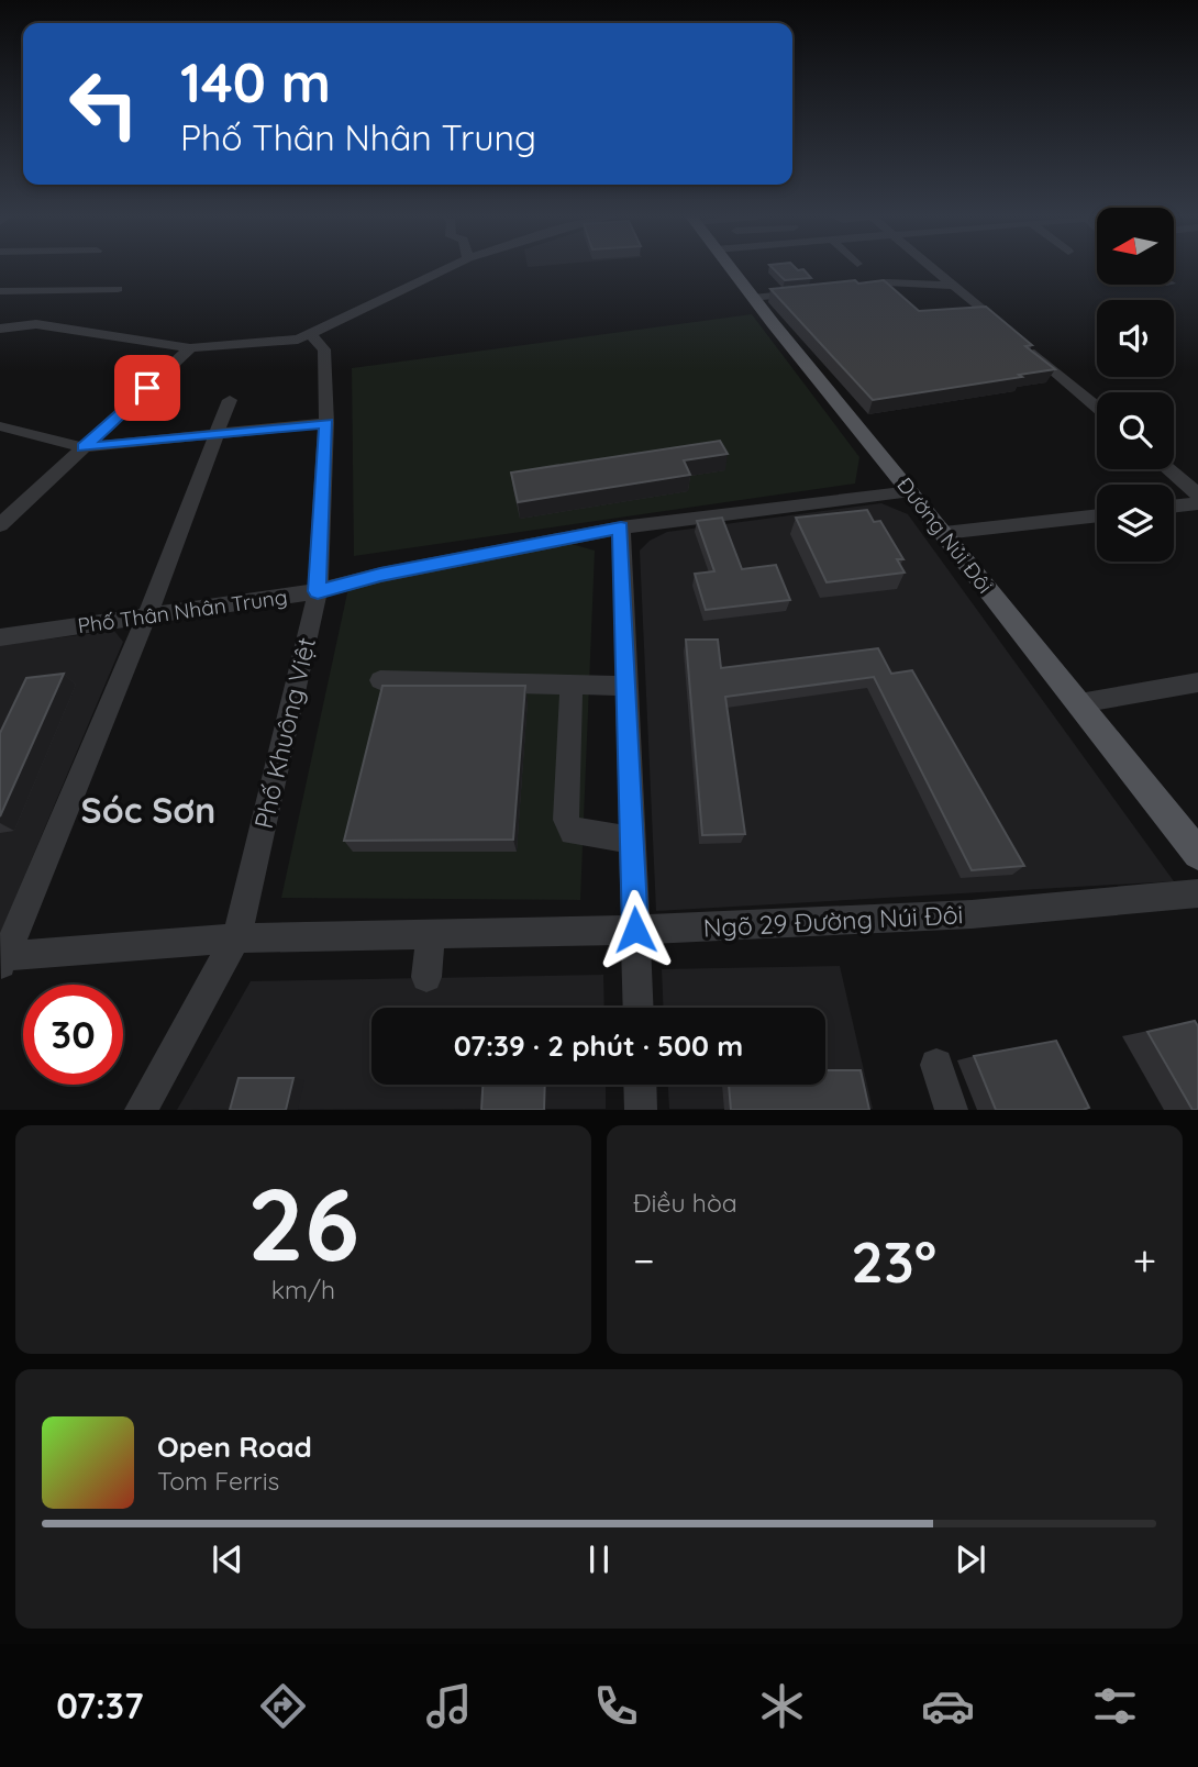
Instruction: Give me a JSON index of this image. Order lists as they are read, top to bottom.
{
  "streets": {
    "main road": ["Đường Núi Đôi"],
    "street": ["Phố Thân Nhân Trung", "Phố Khuông Việt", "Ngõ 29 Đường Núi Đôi"]
  },
  "crossings": [
    ["Đường Núi Đôi", "Phố Thân Nhân Trung"],
    ["Phố Thân Nhân Trung", "Phố Khuông Việt"],
    ["Phố Khuông Việt", "Ngõ 29 Đường Núi Đôi"]
  ],
  "districts": ["Sóc Sơn"],
  "north": "left",
  "page": {
    "turn": ["140 m", "Phố Thân Nhân Trung"],
    "limit": "30",
    "trip": "07:39 · 2 phút · 500 m",
    "tile": [
      ["26", "km/h"],
      "Điều hòa"
    ],
    "heat": ["−", "23°", "+"],
    "song": ["Open Road", "Tom Ferris"],
    "tabs": "07:37"
  }
}
